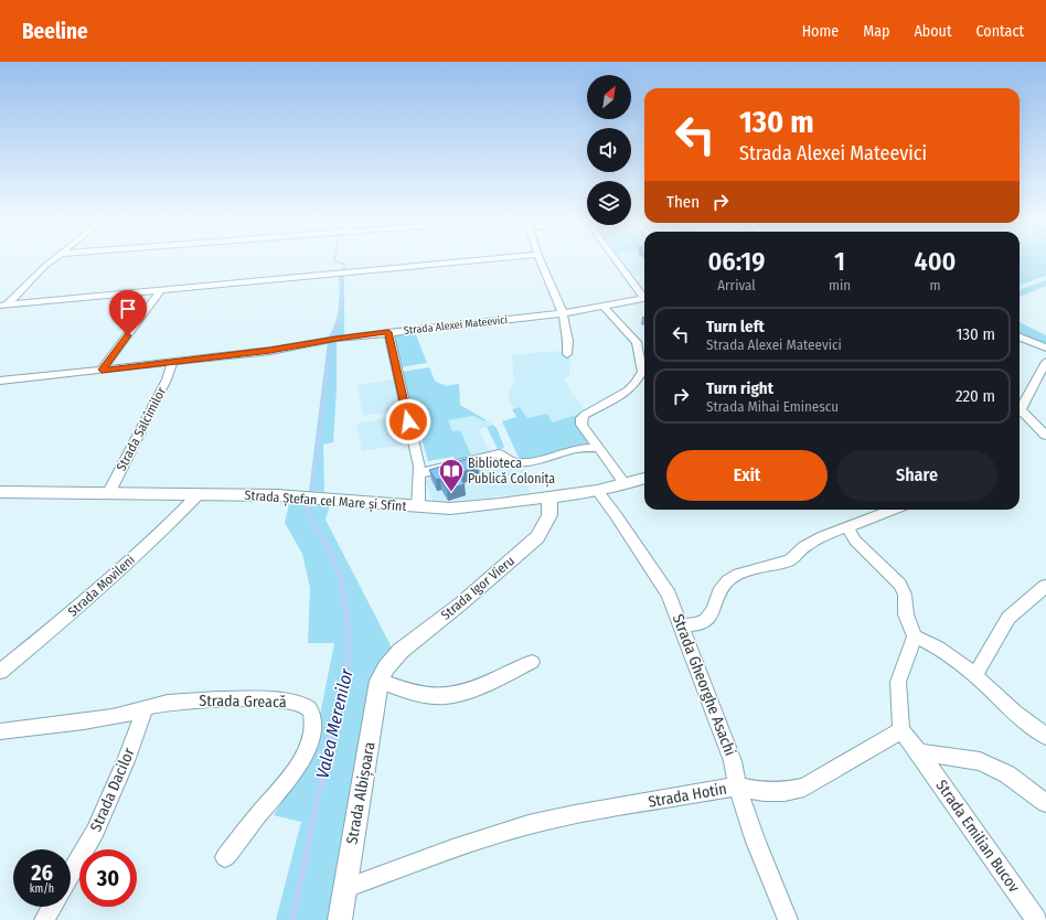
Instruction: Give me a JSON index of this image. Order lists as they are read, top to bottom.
{
  "streets": {
    "street": [
      "Strada Alexei Mateevici",
      "Strada Salcîmilor",
      "Strada Ștefan cel Mare și Sfînt",
      "Strada Movileni",
      "Strada Igor Vieru",
      "Strada Gheorghe Asachi",
      "Strada Greacă",
      "Strada Dacilor",
      "Strada Albișoara",
      "Strada Hotin",
      "Strada Emilian Bucov"
    ]
  },
  "crossings": [
    ["Strada Alexei Mateevici", "Strada Salcîmilor"],
    ["Strada Salcîmilor", "Strada Ștefan cel Mare și Sfînt"],
    ["Strada Ștefan cel Mare și Sfînt", "Strada Movileni"],
    ["Strada Ștefan cel Mare și Sfînt", "Strada Igor Vieru"],
    ["Strada Ștefan cel Mare și Sfînt", "Strada Gheorghe Asachi"],
    ["Strada Igor Vieru", "Strada Albișoara"],
    ["Strada Gheorghe Asachi", "Strada Hotin"],
    ["Strada Greacă", "Strada Dacilor"],
    ["Strada Albișoara", "Strada Hotin"],
    ["Strada Hotin", "Strada Emilian Bucov"]
  ],
  "water": ["Valea Merenilor"],
  "places": {
    "library": ["Biblioteca Publică Colonița"]
  },
  "north": "top right",
  "page": {
    "header": "Beeline",
    "nav": [
      "Home",
      "Map",
      "About",
      "Contact"
    ],
    "turn": ["130 m", "Strada Alexei Mateevici"],
    "then": "Then",
    "eta": [
      "06:19",
      "Arrival",
      "1",
      "min",
      "400",
      "m"
    ],
    "list": [
      {
        "name": "Turn left",
        "note": "Strada Alexei Mateevici",
        "value": "130 m"
      },
      {
        "name": "Turn right",
        "note": "Strada Mihai Eminescu",
        "value": "220 m"
      }
    ],
    "buttons": ["Exit", "Share"],
    "speed": "26 km/h",
    "limit": "30"
  }
}
